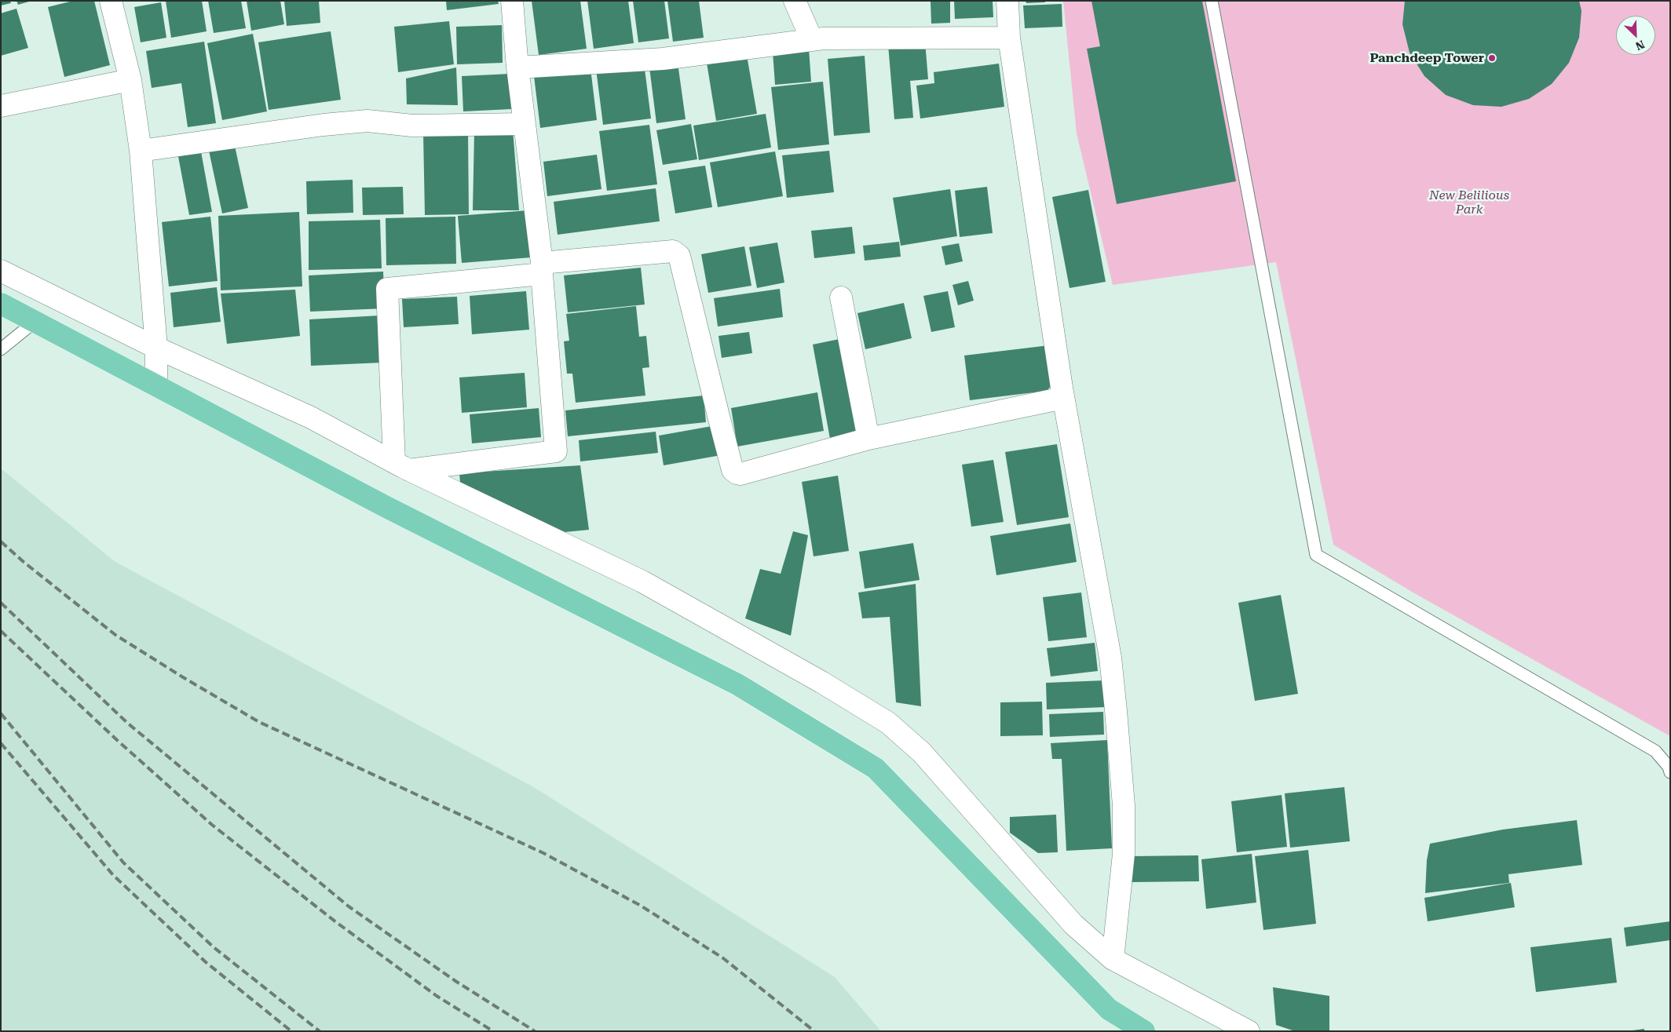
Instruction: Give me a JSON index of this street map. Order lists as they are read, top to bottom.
{
  "parks": ["New Belilious Park"],
  "places": ["Panchdeep Tower"],
  "north": "bottom right"
}
